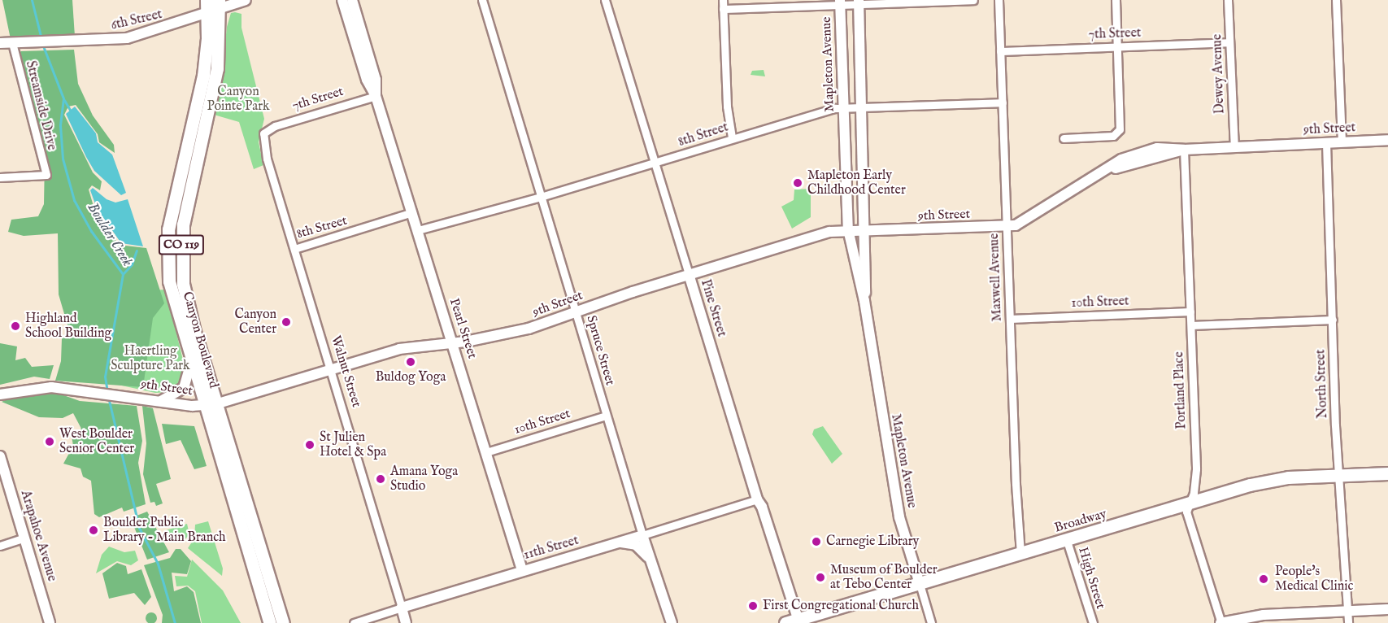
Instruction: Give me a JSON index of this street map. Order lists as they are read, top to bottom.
{
  "streets": {
    "main road": ["CO 119", "Canyon Boulevard", "Broadway"],
    "street": [
      "6th Street",
      "7th Street",
      "Mapleton Avenue",
      "Dewey Avenue",
      "Streamside Drive",
      "9th Street",
      "8th Street",
      "Maxwell Avenue",
      "10th Street",
      "Pine Street",
      "Pearl Street",
      "Spruce Street",
      "Walnut Street",
      "North Street",
      "Portland Place",
      "Arapahoe Avenue",
      "11th Street",
      "High Street"
    ]
  },
  "crossings": [
    ["6th Street", "Streamside Drive"],
    ["6th Street", "Canyon Boulevard"],
    ["7th Street", "Dewey Avenue"],
    ["7th Street", "Maxwell Avenue"],
    ["7th Street", "Pearl Street"],
    ["7th Street", "Walnut Street"],
    ["Mapleton Avenue", "9th Street"],
    ["Mapleton Avenue", "8th Street"],
    ["Mapleton Avenue", "Broadway"],
    ["Dewey Avenue", "9th Street"],
    ["9th Street", "Maxwell Avenue"],
    ["9th Street", "Pine Street"],
    ["9th Street", "Pearl Street"],
    ["9th Street", "Canyon Boulevard"],
    ["9th Street", "Spruce Street"],
    ["9th Street", "Walnut Street"],
    ["9th Street", "North Street"],
    ["9th Street", "Portland Place"],
    ["8th Street", "Maxwell Avenue"],
    ["8th Street", "Pine Street"],
    ["8th Street", "Pearl Street"],
    ["8th Street", "Spruce Street"],
    ["8th Street", "Walnut Street"],
    ["Maxwell Avenue", "10th Street"],
    ["Maxwell Avenue", "Broadway"],
    ["10th Street", "Pearl Street"],
    ["10th Street", "Spruce Street"],
    ["10th Street", "Portland Place"],
    ["Pine Street", "Broadway"],
    ["Pine Street", "11th Street"],
    ["Pearl Street", "11th Street"],
    ["Spruce Street", "11th Street"],
    ["Walnut Street", "11th Street"],
    ["North Street", "Broadway"],
    ["Portland Place", "Broadway"],
    ["Broadway", "High Street"]
  ],
  "water": ["Boulder Creek"],
  "parks": ["Canyon Pointe Park", "Haertling Sculpture Park"],
  "places": [
    "Mapleton Early Childhood Center",
    "Canyon Center",
    "Highland School Building",
    "Buldog Yoga",
    "West Boulder Senior Center",
    "St Julien Hotel & Spa",
    "Amana Yoga Studio",
    "Boulder Public Library - Main Branch",
    "Carnegie Library",
    "Museum of Boulder at Tebo Center",
    "People's Medical Clinic",
    "First Congregational Church"
  ]
}
